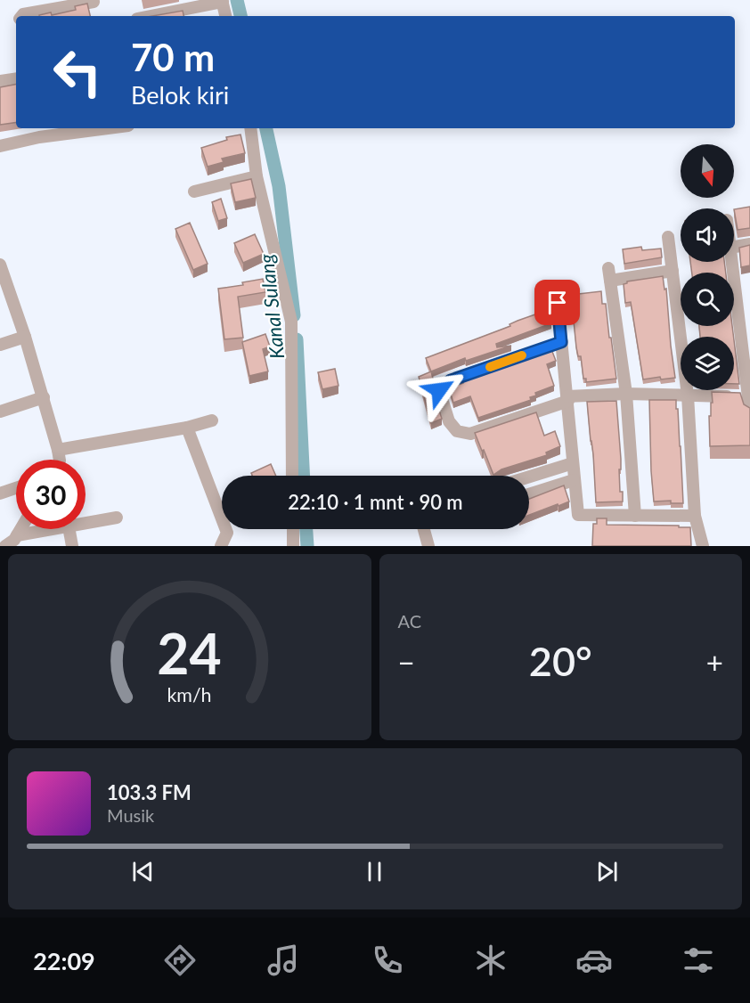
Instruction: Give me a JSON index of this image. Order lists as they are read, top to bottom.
{
  "water": ["Kanal Sulang"],
  "north": "bottom",
  "page": {
    "turn": ["70 m", "Belok kiri"],
    "limit": "30",
    "trip": "22:10 · 1 mnt · 90 m",
    "tile": "AC",
    "heat": ["−", "20°", "+"],
    "song": ["103.3 FM", "Musik"],
    "tabs": "22:09",
    "gauge": ["24", "km/h"]
  }
}
